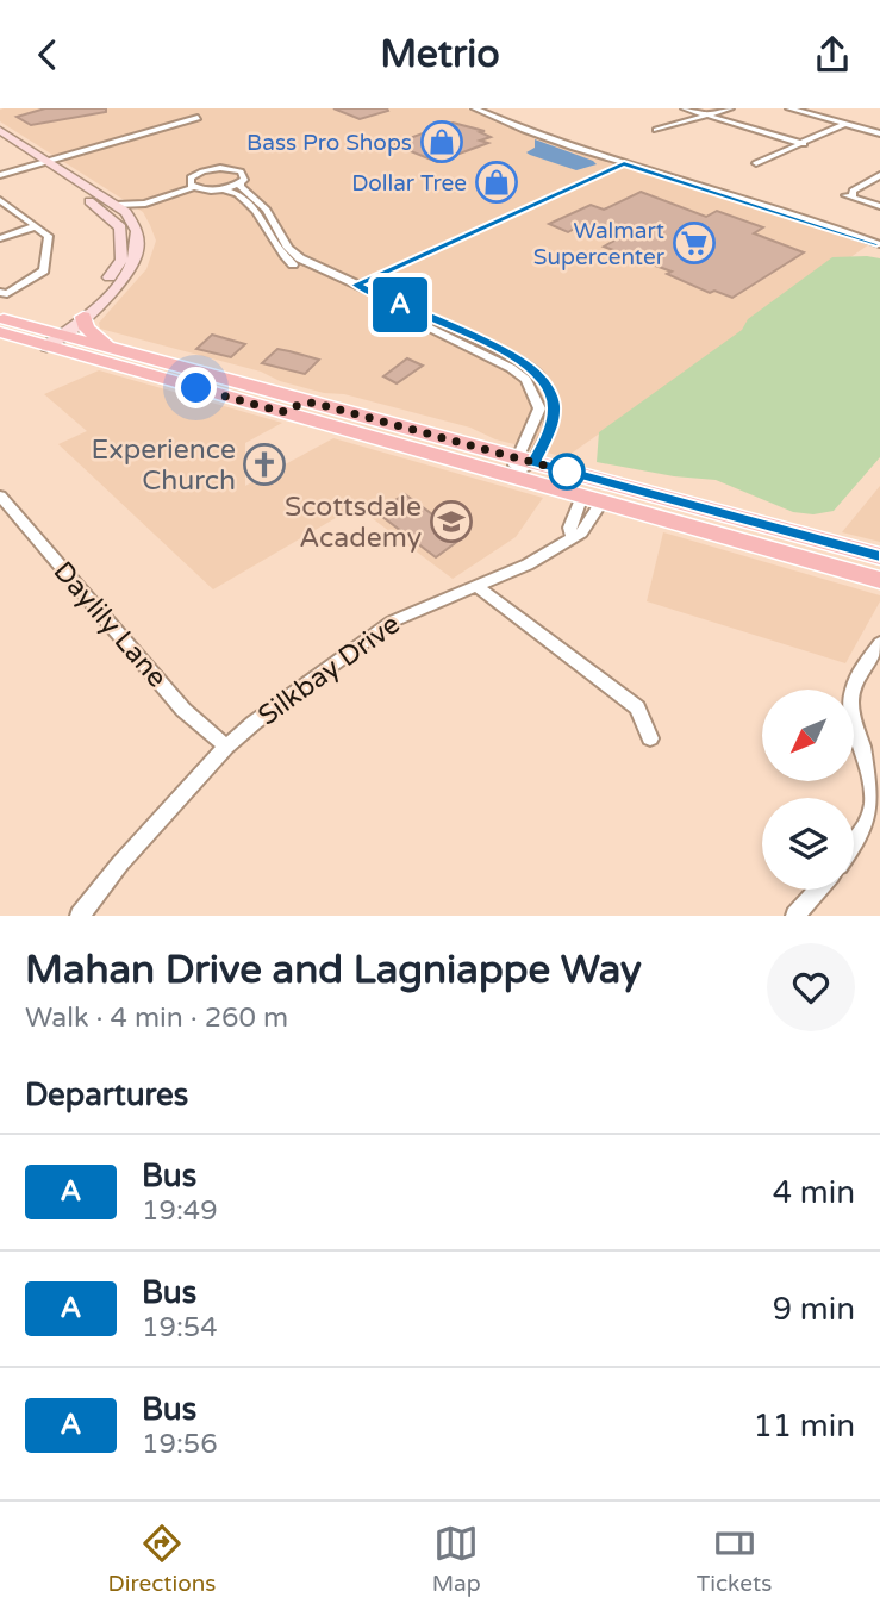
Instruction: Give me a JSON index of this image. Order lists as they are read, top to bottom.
{
  "streets": {
    "street": ["Daylily Lane", "Silkbay Drive"]
  },
  "crossings": [
    ["Daylily Lane", "Silkbay Drive"]
  ],
  "places": {
    "shop": ["Bass Pro Shops", "Dollar Tree"],
    "supermarket": ["Walmart Supercenter"],
    "church": ["Experience Church"],
    "school or university": ["Scottsdale Academy"]
  },
  "lines": ["bus line A"],
  "north": "bottom left",
  "page": {
    "header": "Metrio",
    "on_map": "A",
    "heading": [
      ["Mahan Drive and Lagniappe Way", "Walk · 4 min · 260 m"],
      "Departures"
    ],
    "list": [
      {
        "mark": "A",
        "name": "Bus",
        "note": "19:49",
        "value": "4 min"
      },
      {
        "mark": "A",
        "name": "Bus",
        "note": "19:54",
        "value": "9 min"
      },
      {
        "mark": "A",
        "name": "Bus",
        "note": "19:56",
        "value": "11 min"
      }
    ],
    "tabs": ["Directions", "Map", "Tickets"]
  }
}
